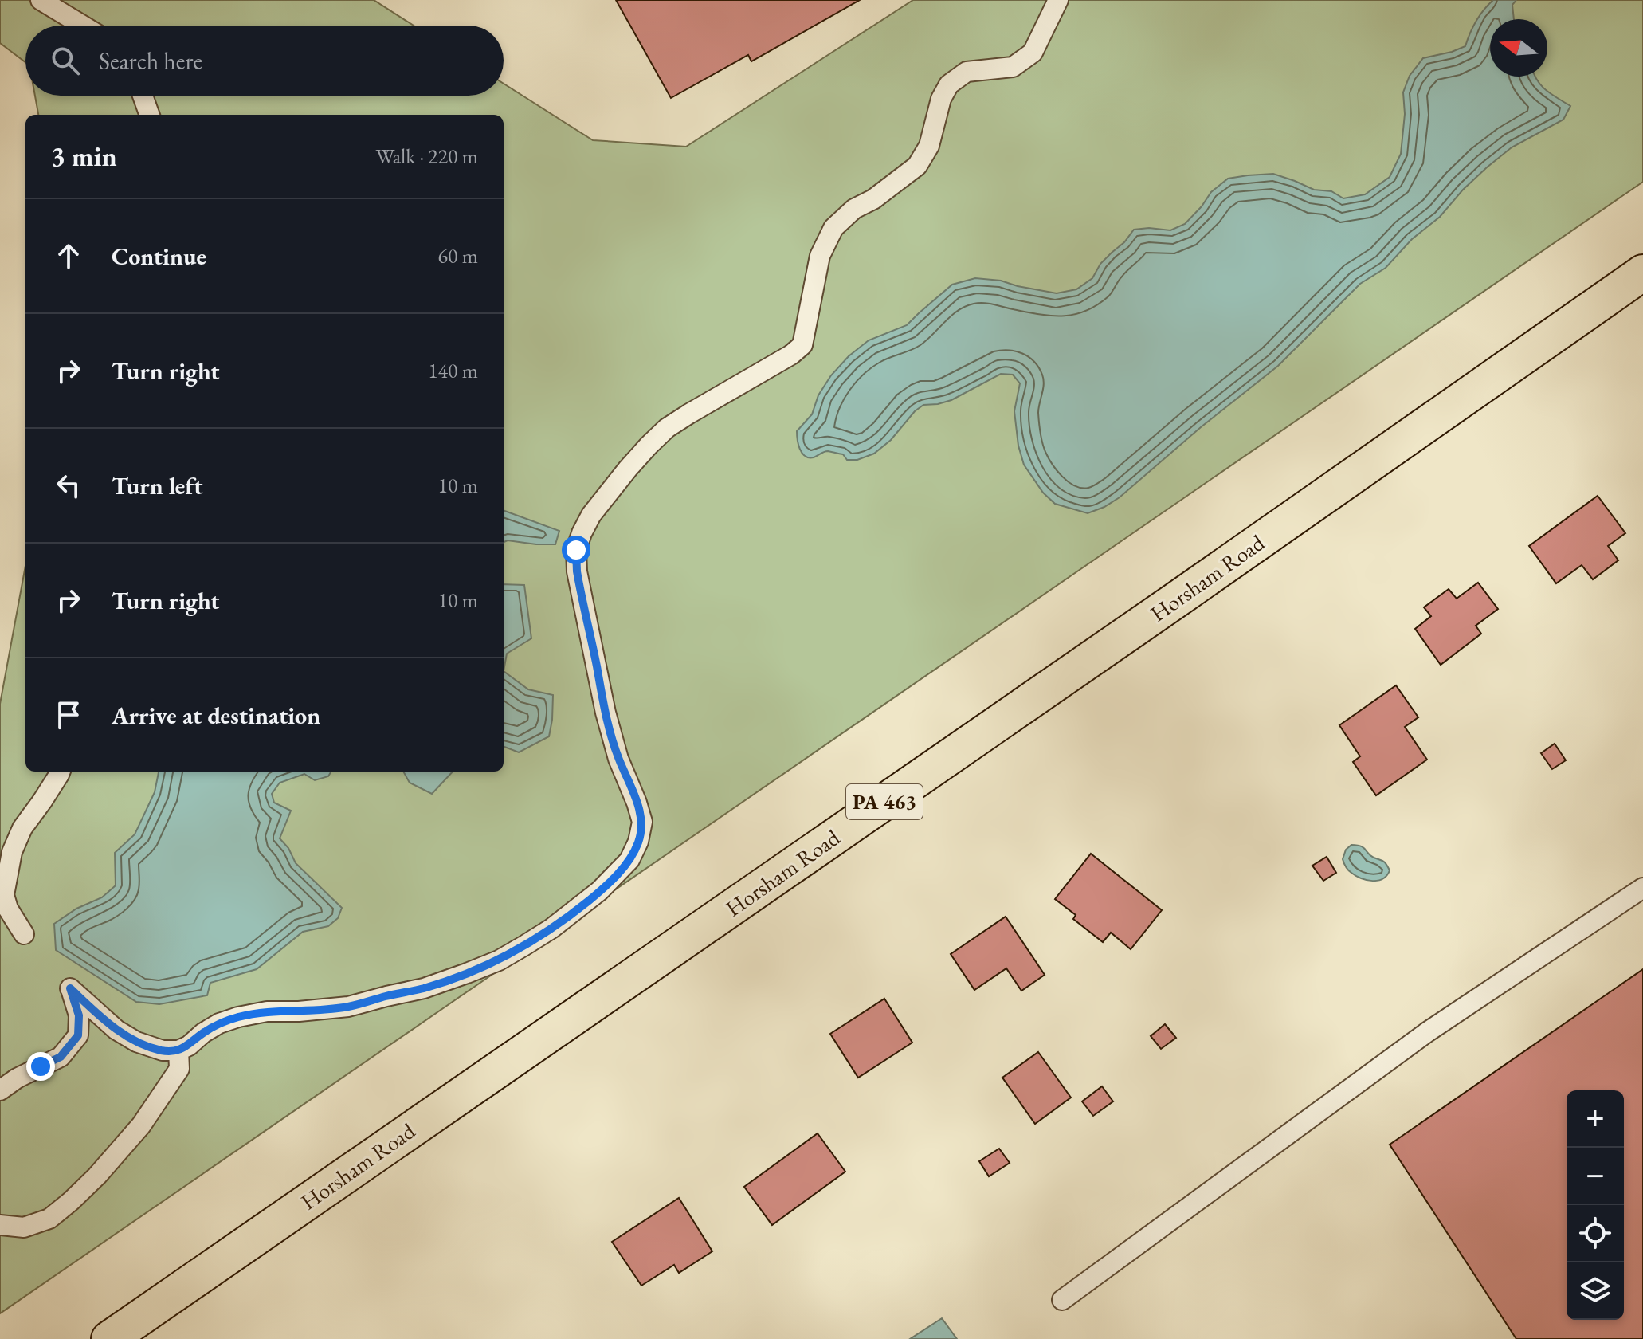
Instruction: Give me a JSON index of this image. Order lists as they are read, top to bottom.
{
  "streets": {
    "main road": ["Horsham Road", "PA 463"]
  },
  "north": "left",
  "page": {
    "search": "Search here",
    "heading": ["3 min", "Walk · 220 m"],
    "list": [
      ["Continue", "60 m"],
      ["Turn right", "140 m"],
      ["Turn left", "10 m"],
      ["Turn right", "10 m"],
      "Arrive at destination"
    ],
    "map_buttons": ["+", "−"]
  }
}
